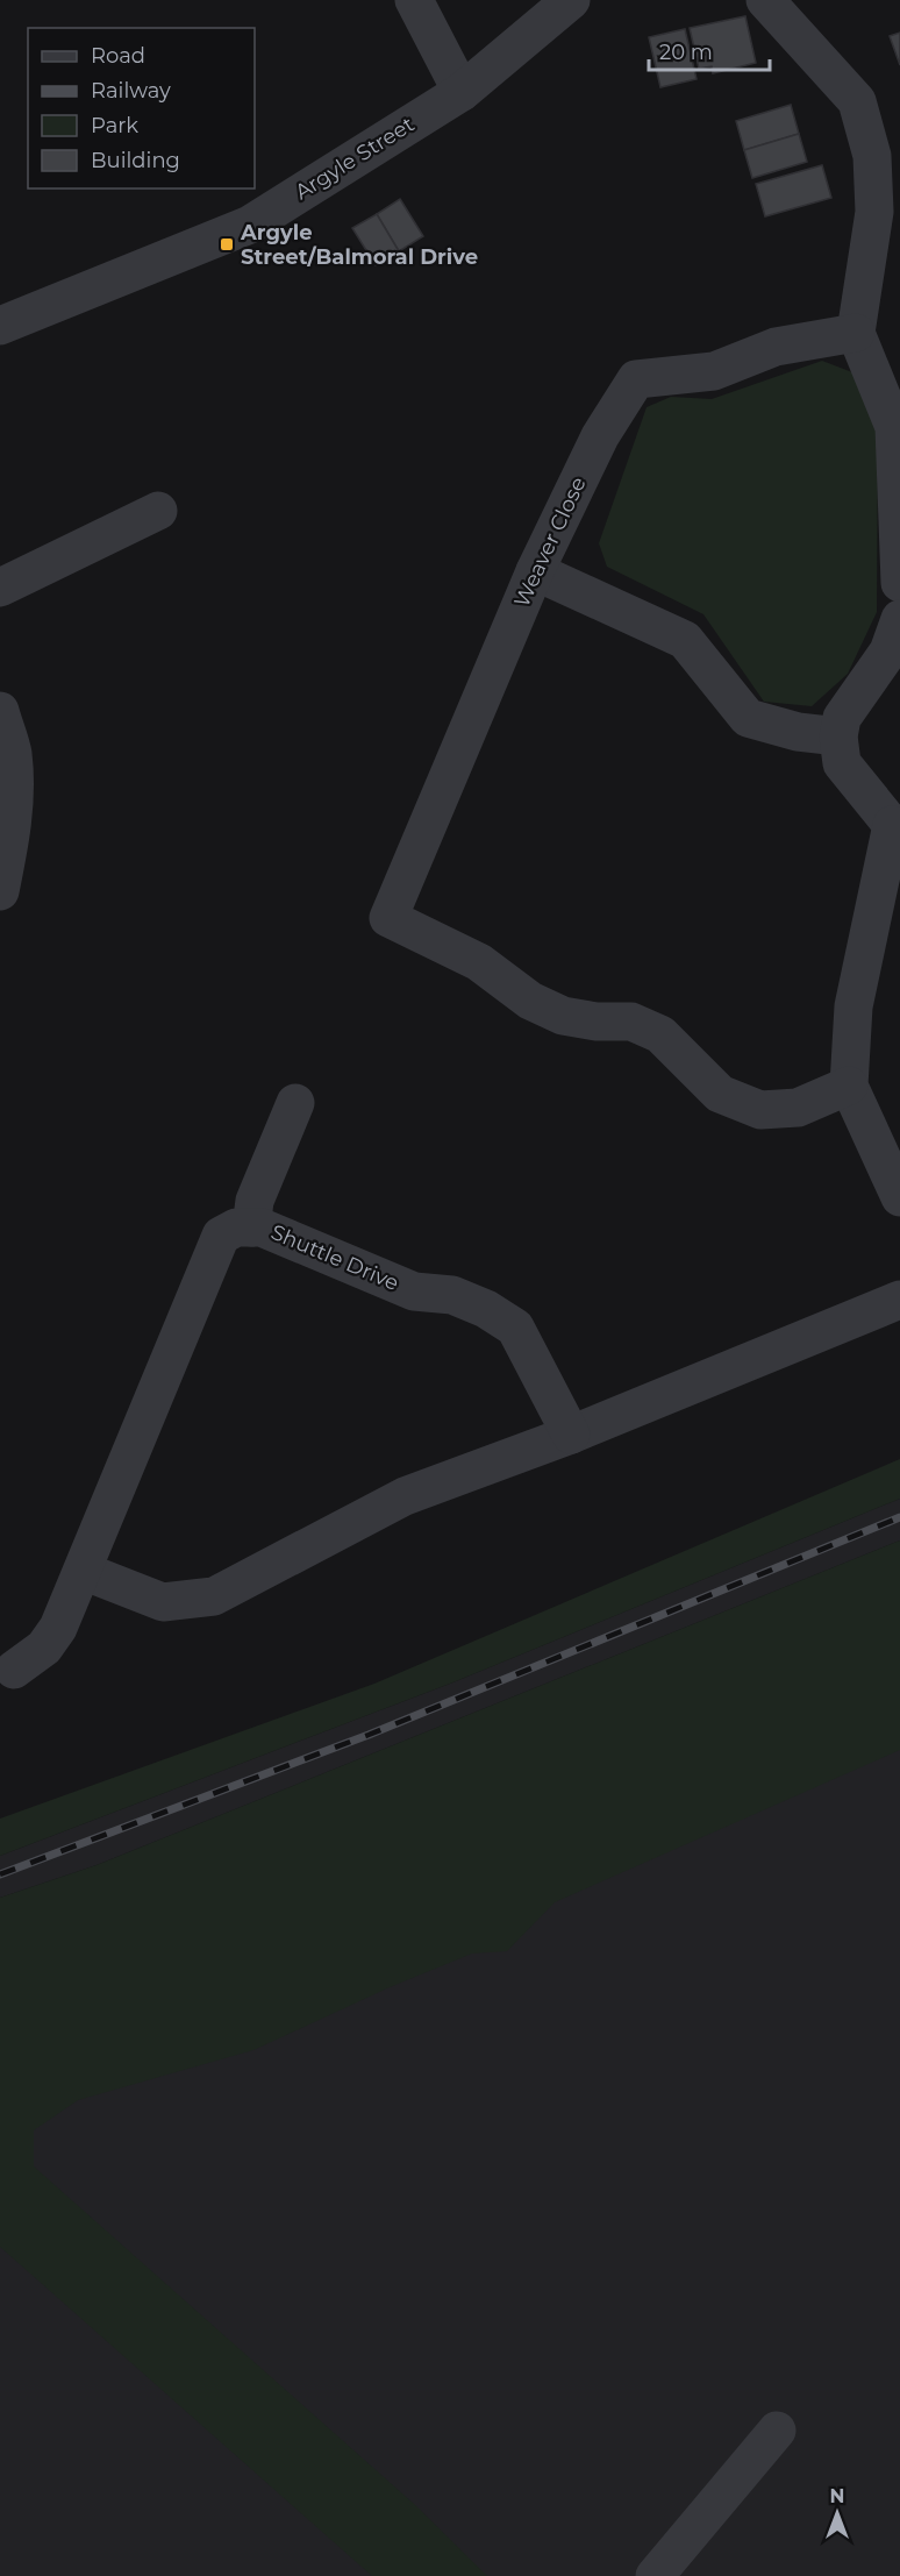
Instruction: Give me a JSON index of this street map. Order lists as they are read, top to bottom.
{
  "streets": {
    "street": ["Argyle Street", "Weaver Close", "Shuttle Drive"]
  },
  "places": {
    "transit": ["Argyle Street/Balmoral Drive"]
  },
  "legend": [
    "Road",
    "Railway",
    "Park",
    "Building"
  ],
  "scale_bar": "20 m",
  "north": "top"
}
